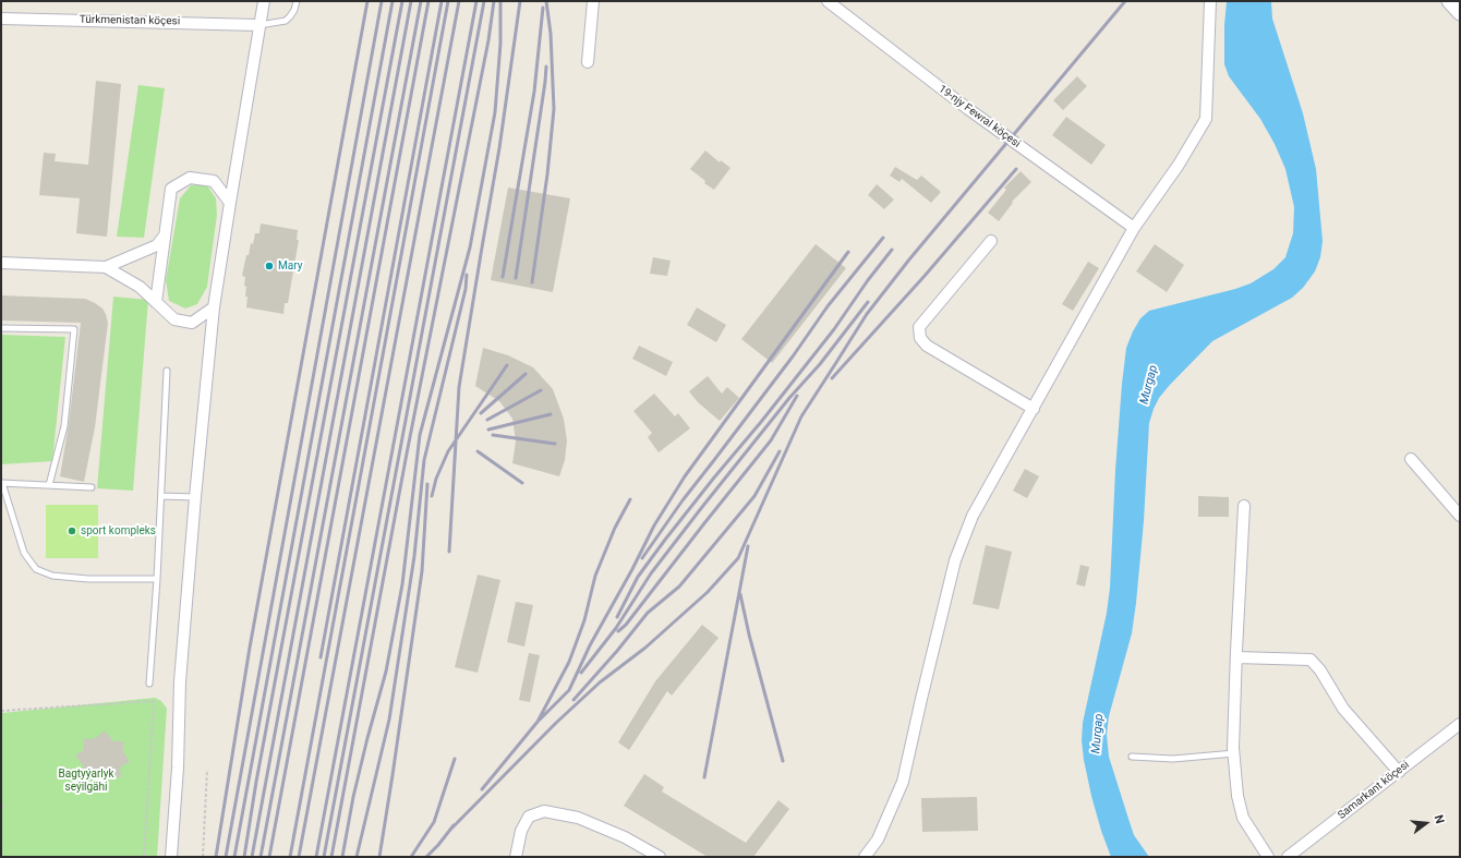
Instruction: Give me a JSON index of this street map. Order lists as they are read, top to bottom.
{
  "streets": {
    "street": ["Türkmenistan köçesi", "19-njy Fewral köçesi", "Samarkant köçesi"]
  },
  "water": ["Murgap"],
  "parks": ["Bagtyýarlyk seýilgähi"],
  "places": ["Mary", "sport kompleks"],
  "north": "right"
}
